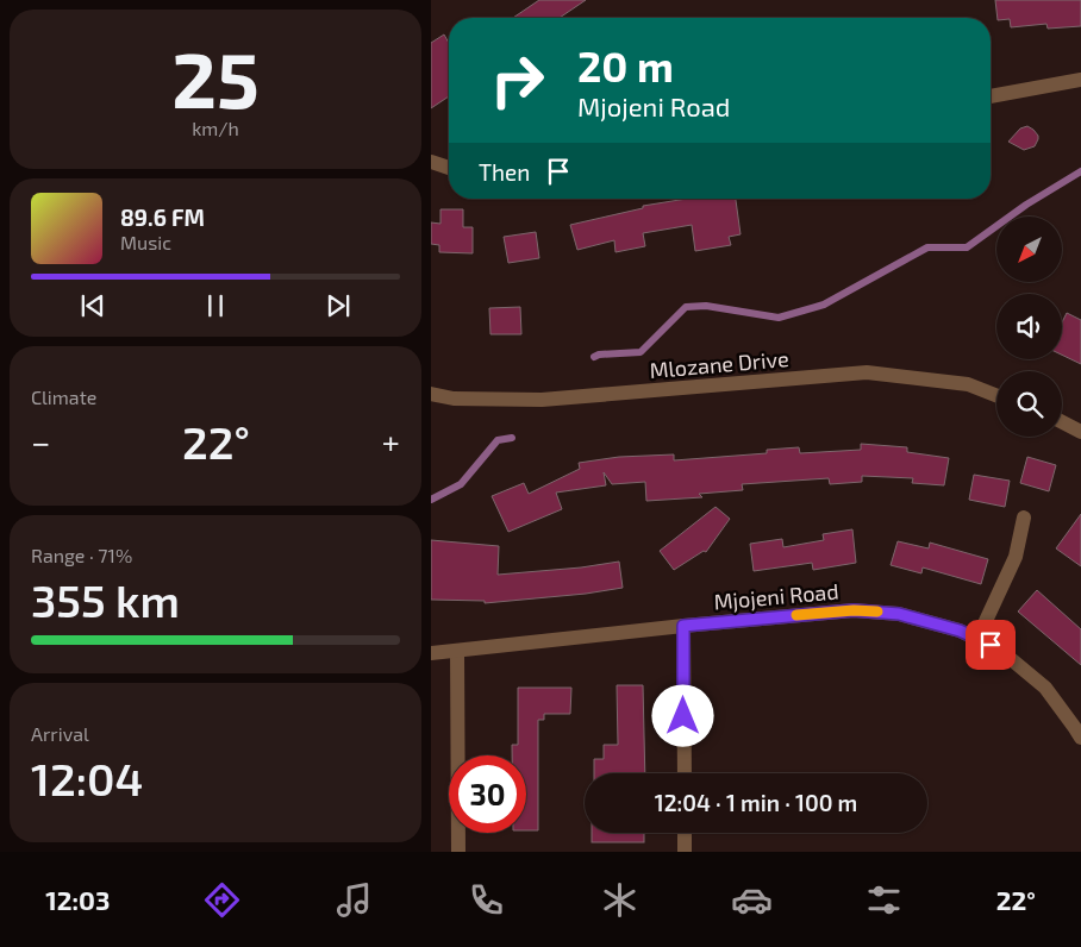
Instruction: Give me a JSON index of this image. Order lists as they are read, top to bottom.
{
  "streets": {
    "street": ["Mlozane Drive", "Mjojeni Road"]
  },
  "north": "bottom left",
  "page": {
    "tile": [
      ["25", "km/h"],
      "Climate",
      ["Range · 71%", "355 km"],
      ["Arrival", "12:04"]
    ],
    "turn": ["20 m", "Mjojeni Road"],
    "then": "Then",
    "song": ["89.6 FM", "Music"],
    "heat": ["−", "22°", "+"],
    "limit": "30",
    "trip": "12:04 · 1 min · 100 m",
    "tabs": ["12:03", "22°"]
  }
}
